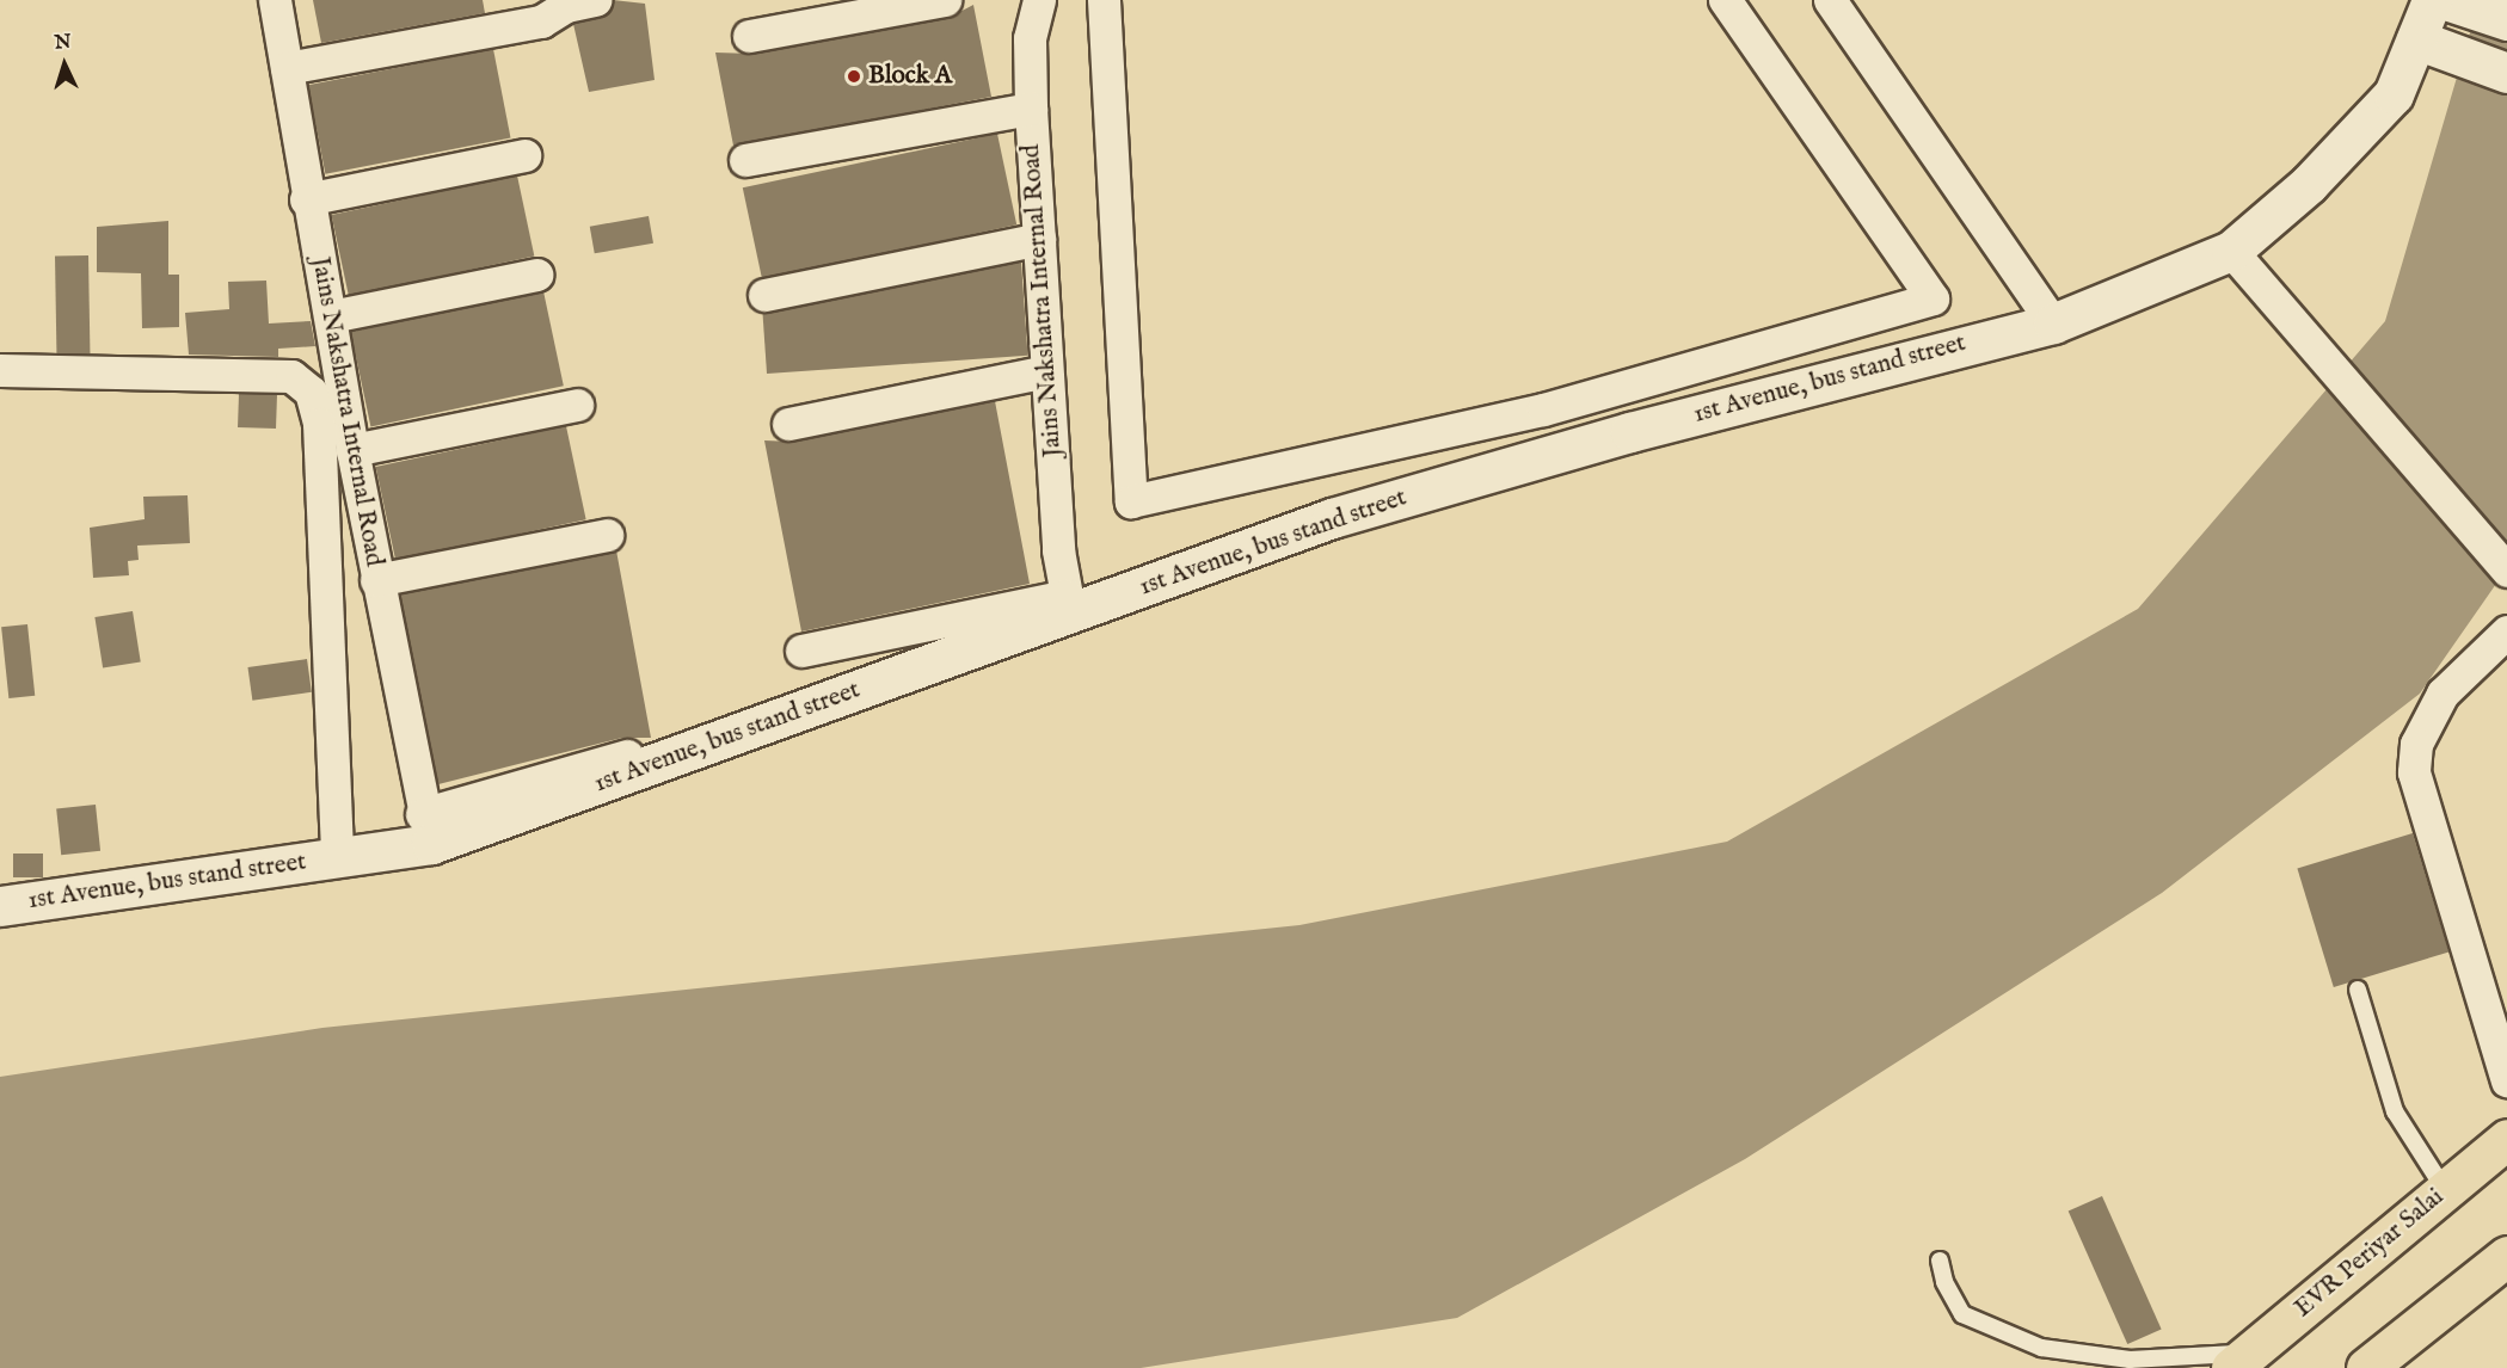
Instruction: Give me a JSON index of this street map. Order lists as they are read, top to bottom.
{
  "streets": {
    "main road": ["EVR Periyar Salai"],
    "street": ["Jains Nakshatra Internal Road", "1st Avenue, bus stand street"]
  },
  "crossings": [
    ["Jains Nakshatra Internal Road", "1st Avenue, bus stand street"]
  ],
  "places": ["Block A"],
  "north": "top"
}
